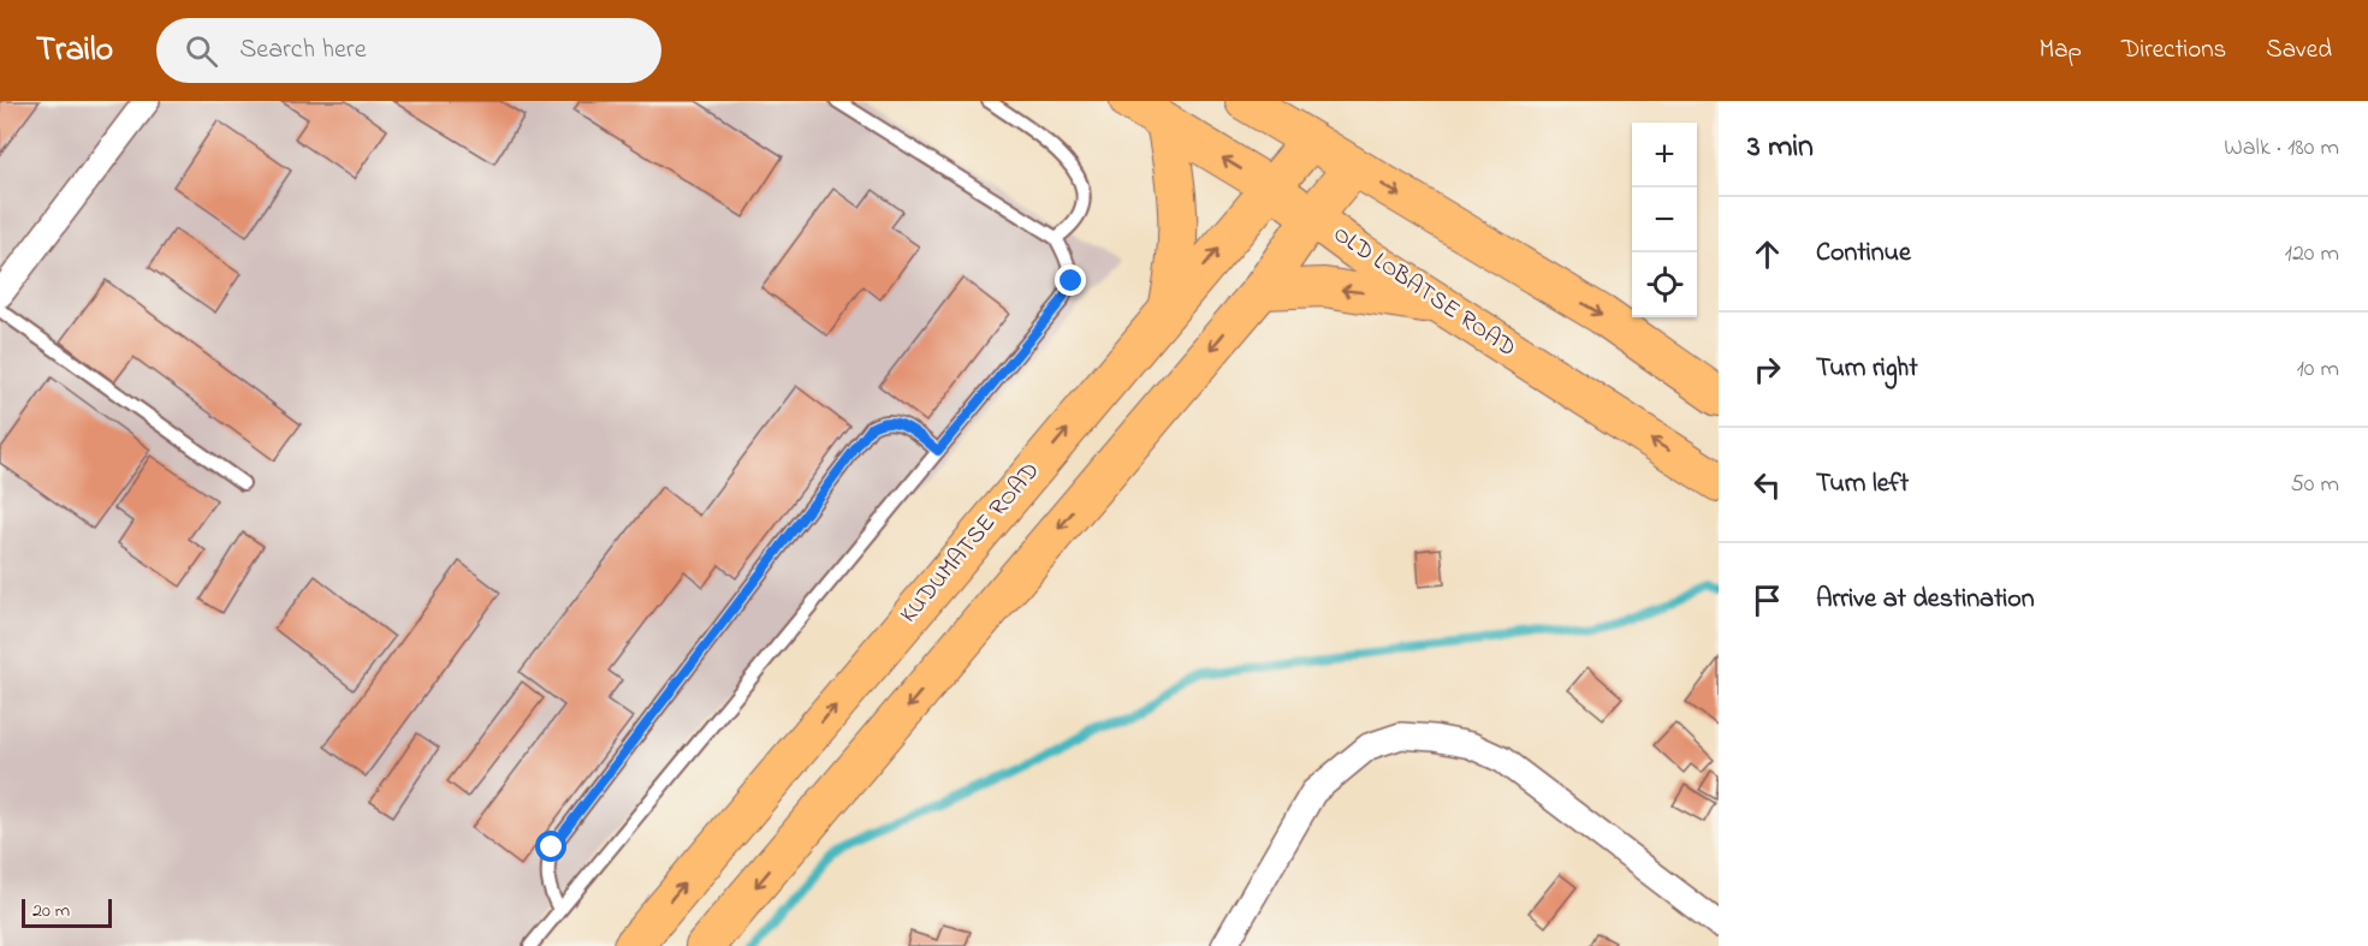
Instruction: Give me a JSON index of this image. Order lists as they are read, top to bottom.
{
  "streets": {
    "main road": ["OLD LOBATSE ROAD", "KUDUMATSE ROAD"]
  },
  "crossings": [
    ["OLD LOBATSE ROAD", "KUDUMATSE ROAD"]
  ],
  "scale_bar": "20 m",
  "page": {
    "header": "Trailo",
    "search": "Search here",
    "nav": ["Map", "Directions", "Saved"],
    "heading": ["3 min", "Walk · 180 m"],
    "map_buttons": ["+", "−"],
    "list": [
      ["Continue", "120 m"],
      ["Turn right", "10 m"],
      ["Turn left", "50 m"],
      "Arrive at destination"
    ],
    "scale": "20 m"
  }
}
